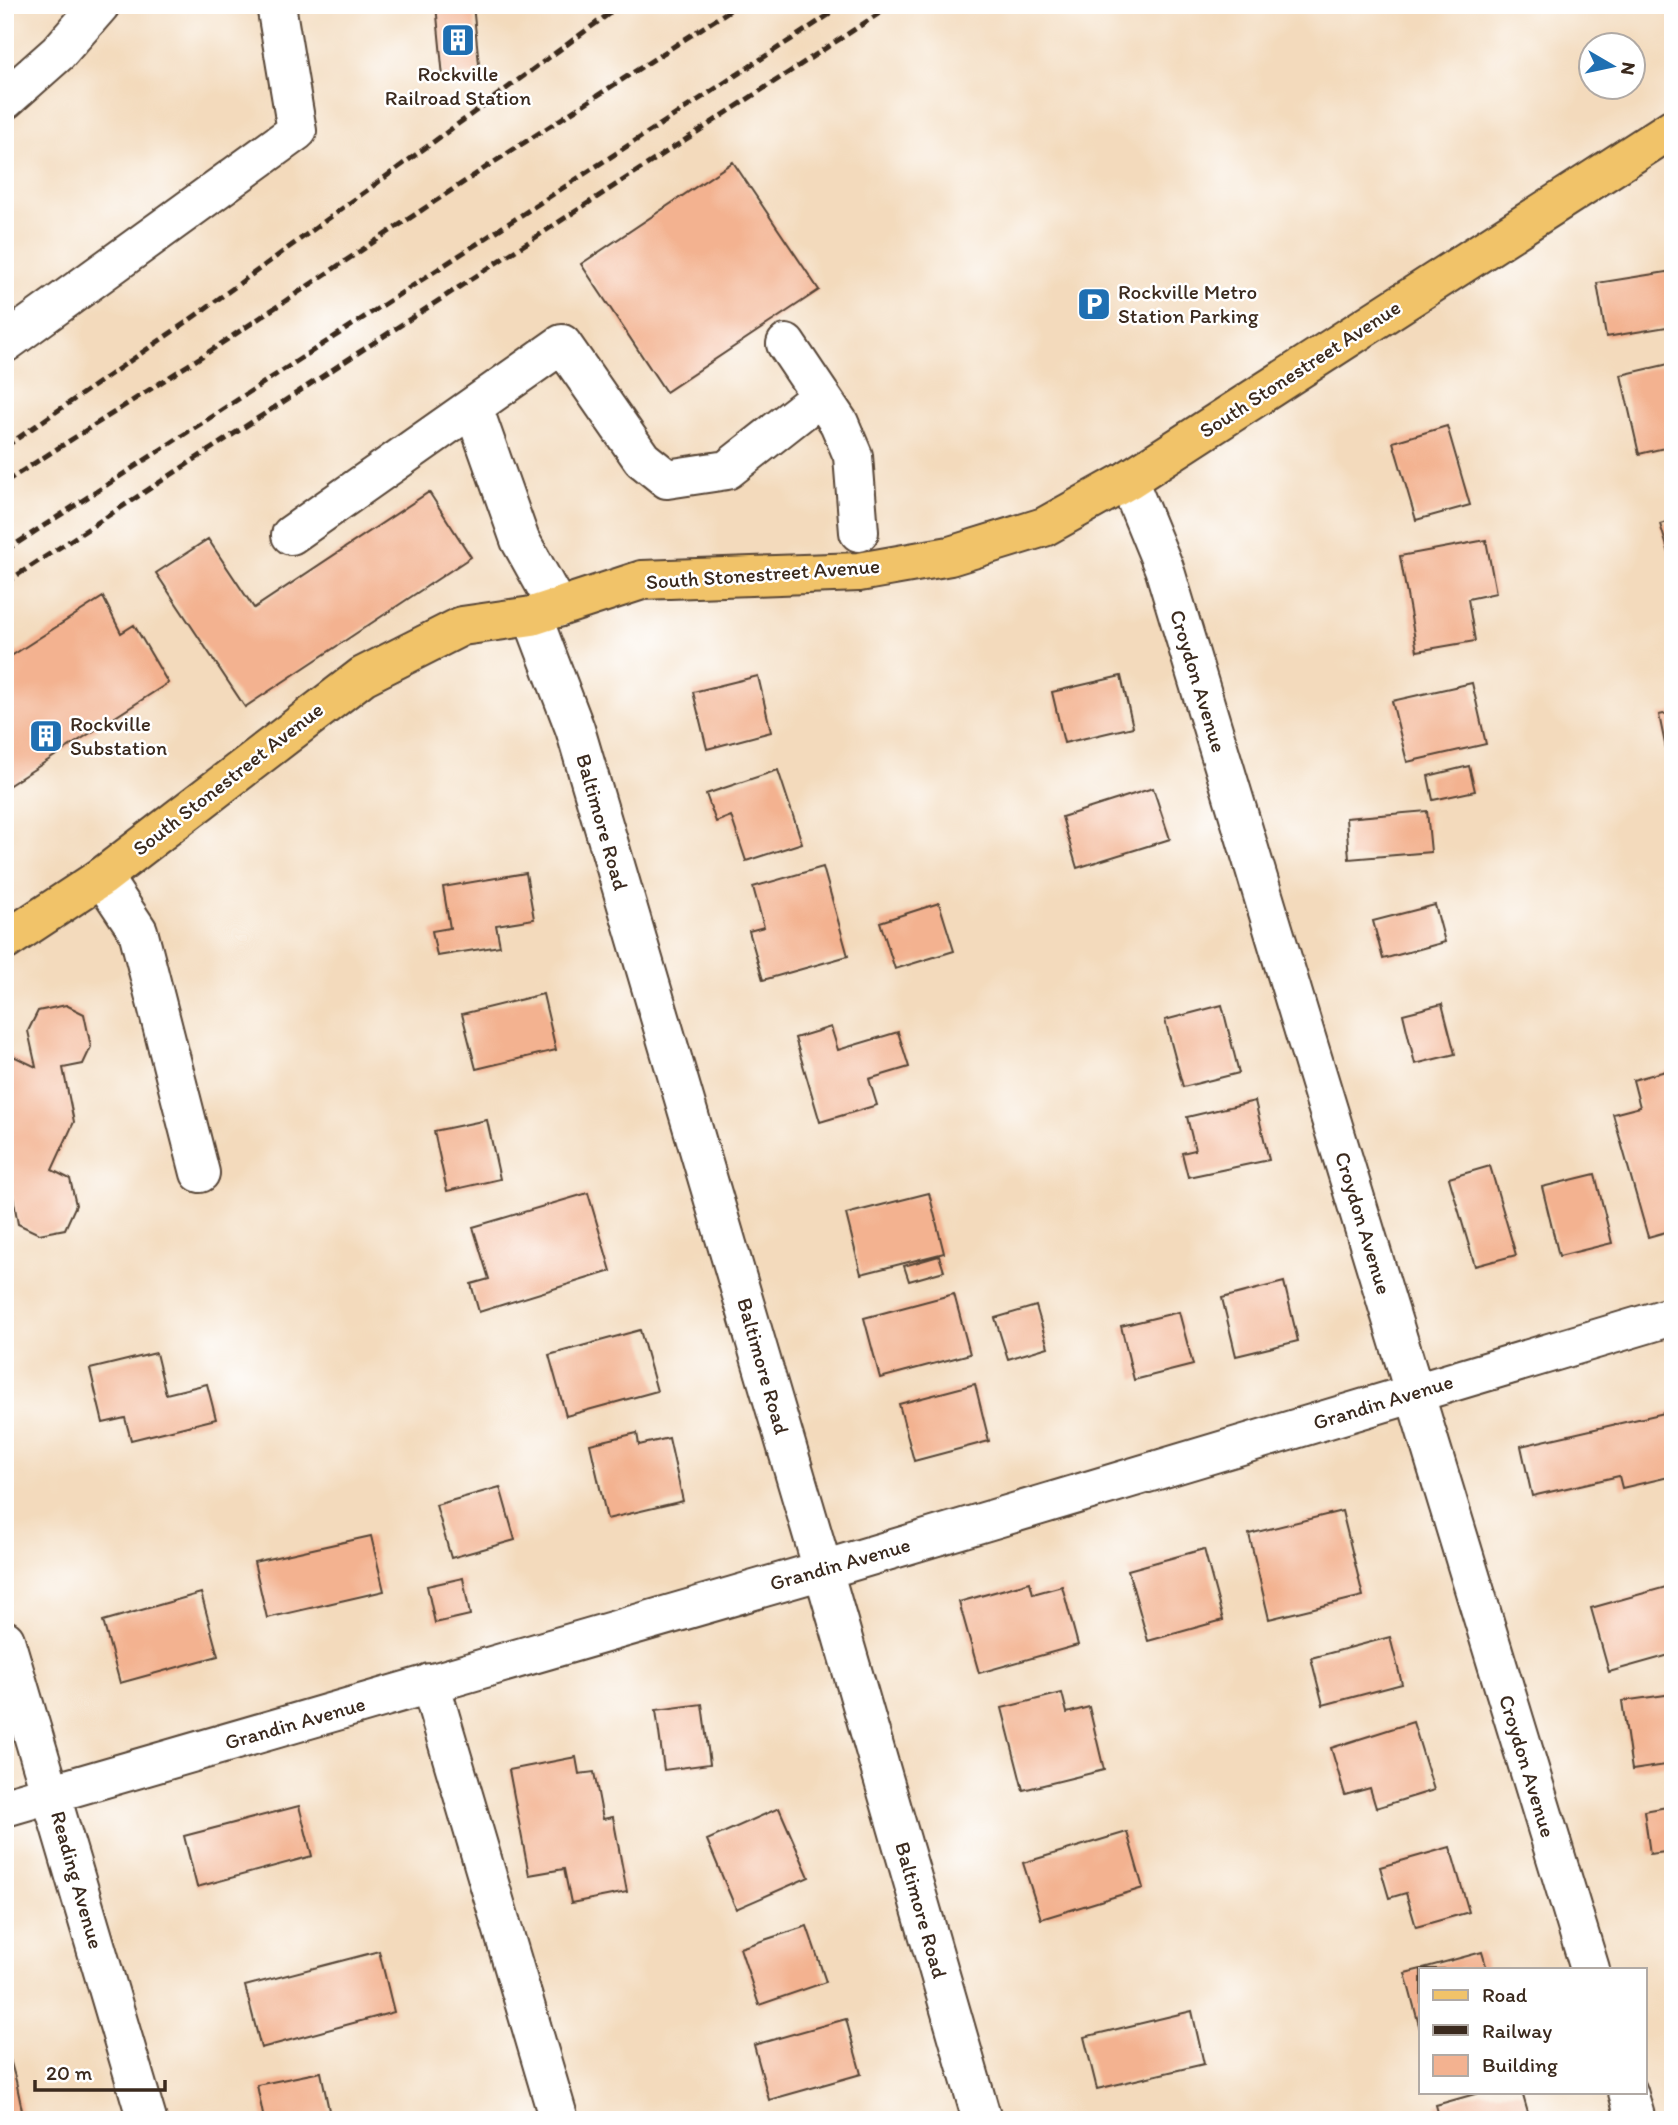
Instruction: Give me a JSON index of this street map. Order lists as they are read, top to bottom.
{
  "streets": {
    "main road": ["South Stonestreet Avenue"],
    "street": [
      "Croydon Avenue",
      "Baltimore Road",
      "Grandin Avenue",
      "Reading Avenue"
    ]
  },
  "crossings": [
    ["South Stonestreet Avenue", "Croydon Avenue"],
    ["South Stonestreet Avenue", "Baltimore Road"],
    ["Croydon Avenue", "Grandin Avenue"],
    ["Baltimore Road", "Grandin Avenue"],
    ["Grandin Avenue", "Reading Avenue"]
  ],
  "places": {
    "building": ["Rockville Railroad Station", "Rockville Substation"],
    "parking": ["Rockville Metro Station Parking"]
  },
  "legend": ["Road", "Railway", "Building"],
  "scale_bar": "20 m",
  "north": "right"
}
